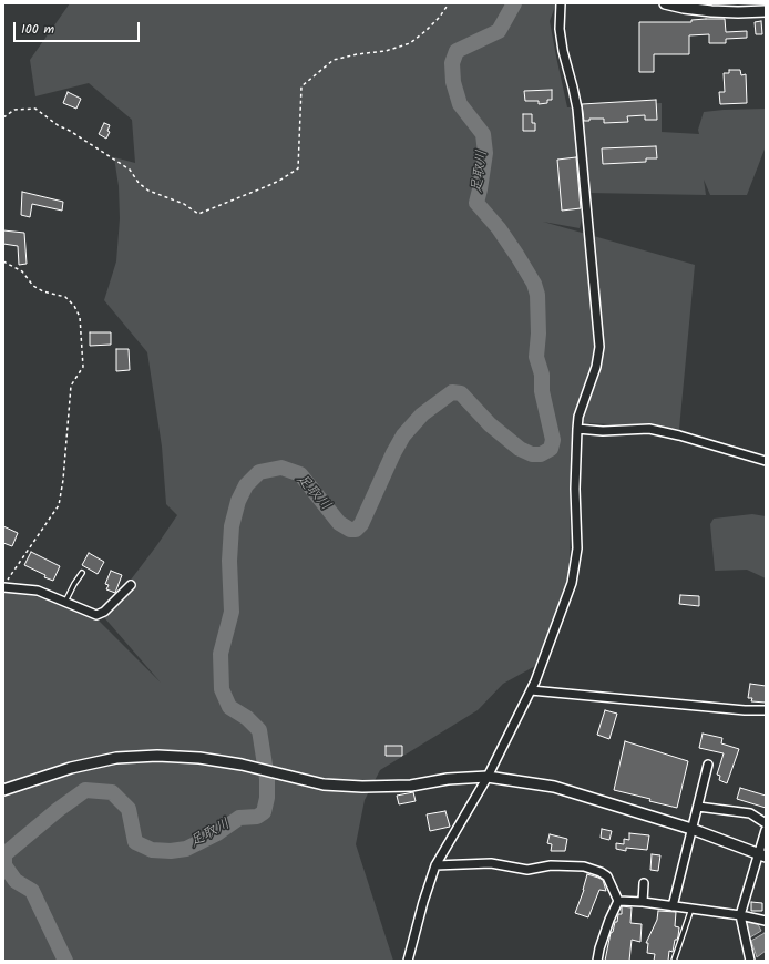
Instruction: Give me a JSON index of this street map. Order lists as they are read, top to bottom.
{
  "water": ["足取川"],
  "scale_bar": "100 m"
}
